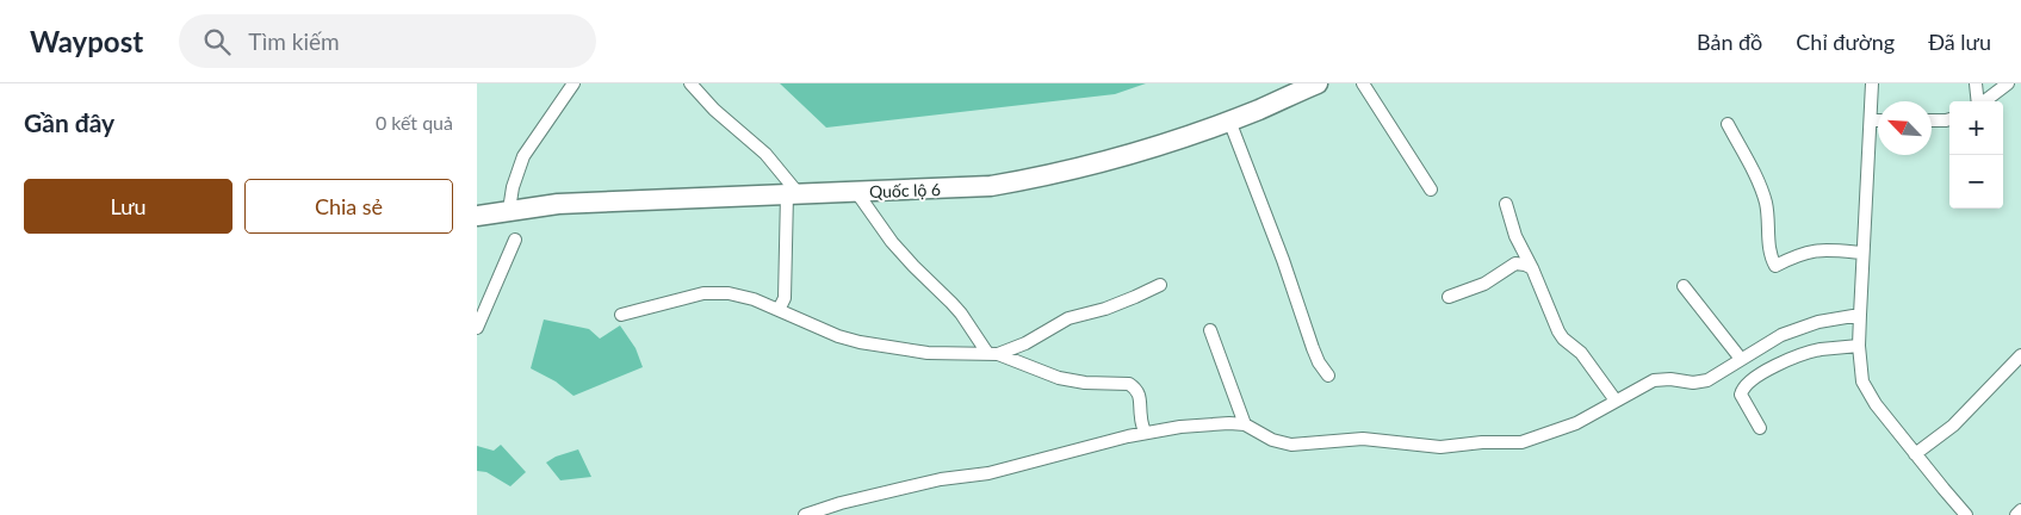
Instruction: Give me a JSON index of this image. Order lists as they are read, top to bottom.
{
  "streets": {
    "highway": ["Quốc lộ 6"]
  },
  "north": "top left",
  "page": {
    "header": "Waypost",
    "search": "Tìm kiếm",
    "nav": ["Bản đồ", "Chỉ đường", "Đã lưu"],
    "heading": ["Gần đây", "0 kết quả"],
    "map_buttons": ["+", "−"],
    "buttons": ["Lưu", "Chia sẻ"]
  }
}
